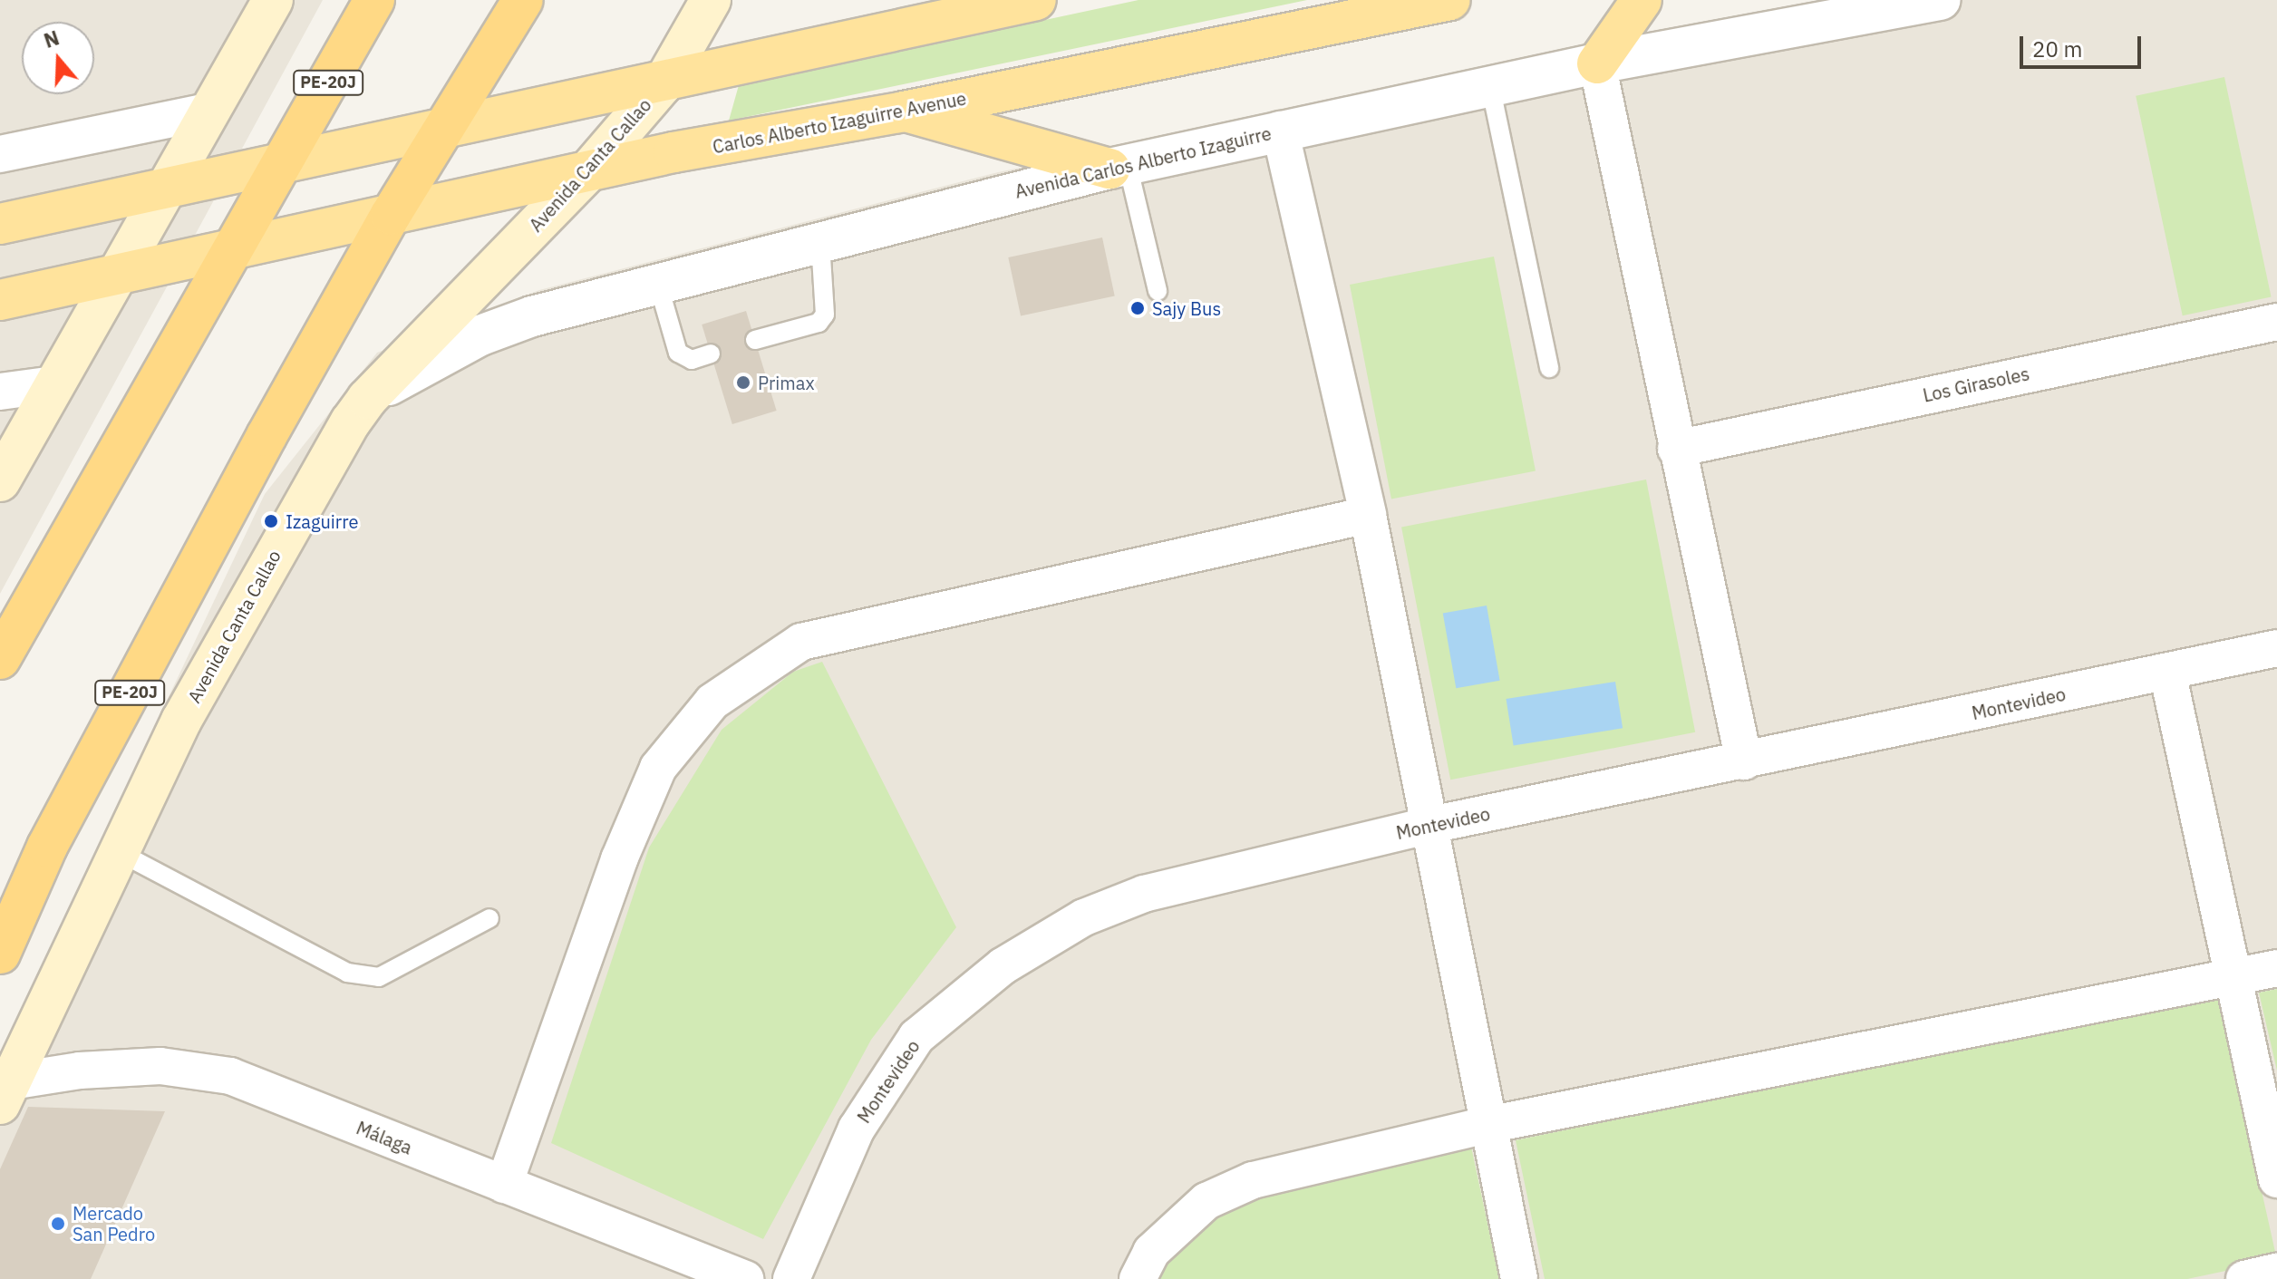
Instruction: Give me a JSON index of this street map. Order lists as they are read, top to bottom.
{
  "streets": {
    "highway": ["PE-20J"],
    "main road": ["Carlos Alberto Izaguirre Avenue", "Avenida Canta Callao"],
    "street": [
      "Avenida Carlos Alberto Izaguirre",
      "Los Girasoles",
      "Montevideo",
      "Málaga"
    ]
  },
  "crossings": [
    ["PE-20J", "Carlos Alberto Izaguirre Avenue"],
    ["Carlos Alberto Izaguirre Avenue", "Avenida Canta Callao"],
    ["Avenida Carlos Alberto Izaguirre", "Avenida Canta Callao"],
    ["Avenida Canta Callao", "Málaga"]
  ],
  "places": [
    "Sajy Bus",
    "Primax",
    "Izaguirre",
    "Mercado San Pedro"
  ],
  "scale_bar": "20 m",
  "north": "top"
}
